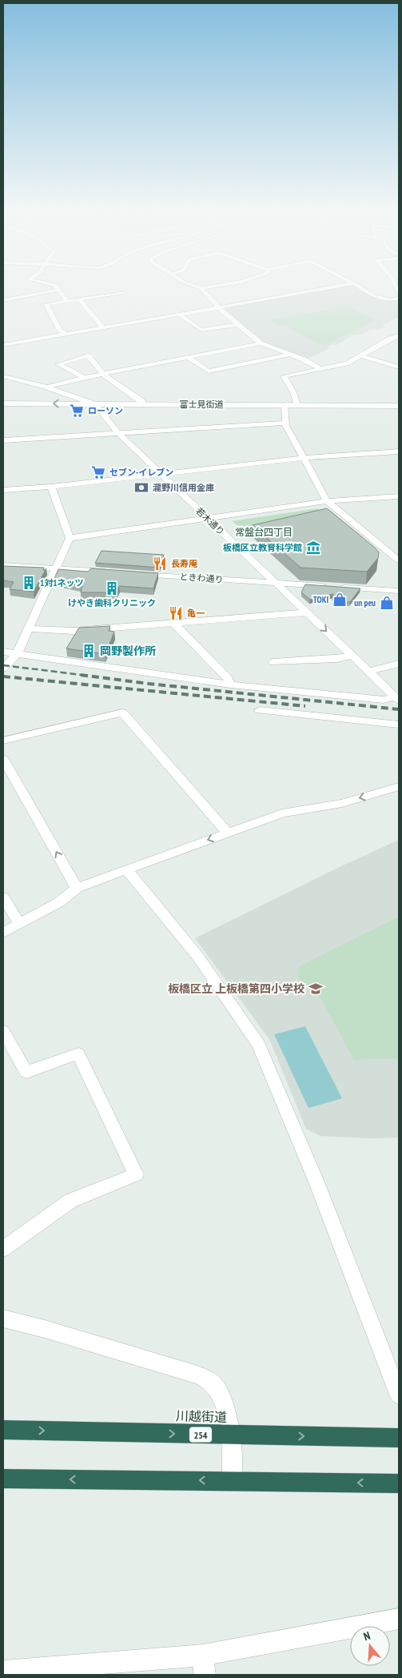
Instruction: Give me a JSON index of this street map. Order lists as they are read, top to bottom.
{
  "streets": {
    "highway": ["川越街道", "254"],
    "street": ["富士見街道", "若木通り", "ときわ通り"]
  },
  "crossings": [
    ["富士見街道", "若木通り"],
    ["若木通り", "ときわ通り"]
  ],
  "districts": ["常盤台四丁目"],
  "places": {
    "supermarket": ["ローソン", "セブン-イレブン"],
    "bank": ["瀧野川信用金庫"],
    "museum": ["板橋区立教育科学館"],
    "restaurant": ["長寿庵", "亀一"],
    "building": ["1対1ネッツ", "けやき歯科クリニック", "岡野製作所"],
    "shop": ["TOKI", "un peu"],
    "school or university": ["板橋区立 上板橋第四小学校"]
  },
  "north": "top"
}
